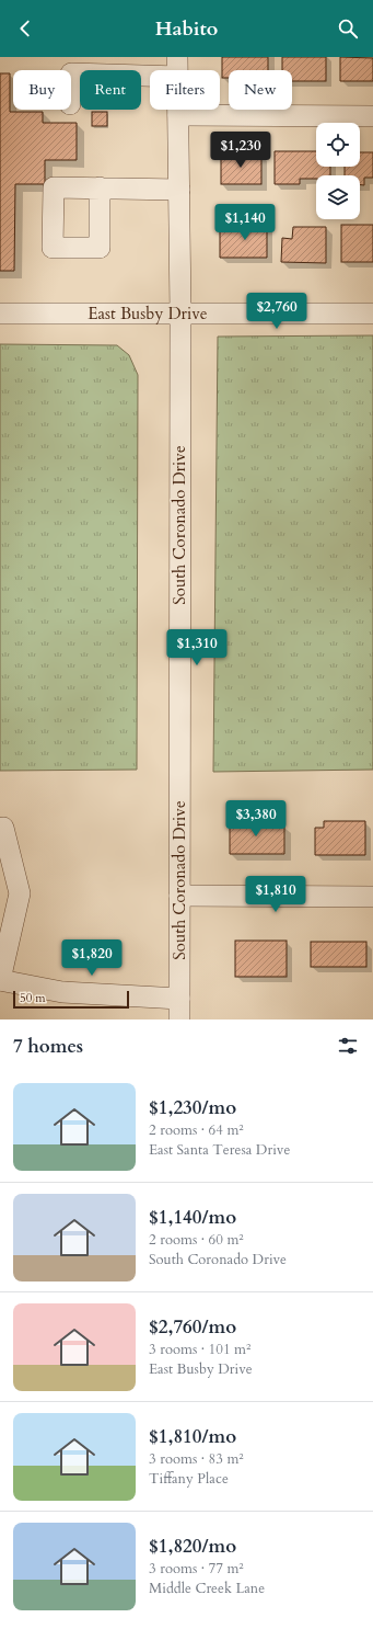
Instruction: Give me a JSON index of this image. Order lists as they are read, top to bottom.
{
  "streets": {
    "street": ["East Busby Drive", "South Coronado Drive"]
  },
  "crossings": [
    ["East Busby Drive", "South Coronado Drive"]
  ],
  "scale_bar": "50 m",
  "page": {
    "header": "Habito",
    "chip": [
      "Buy",
      "Rent",
      "Filters",
      "New"
    ],
    "price": [
      "$1,230",
      "$1,140",
      "$2,760",
      "$1,310",
      "$3,380",
      "$1,810",
      "$1,820"
    ],
    "scale": "50 m",
    "heading": "7 homes",
    "list": [
      {
        "name": "$1,230/mo",
        "note": "2 rooms · 64 m² · East Santa Teresa Drive"
      },
      {
        "name": "$1,140/mo",
        "note": "2 rooms · 60 m² · South Coronado Drive"
      },
      {
        "name": "$2,760/mo",
        "note": "3 rooms · 101 m² · East Busby Drive"
      },
      {
        "name": "$1,810/mo",
        "note": "3 rooms · 83 m² · Tiffany Place"
      },
      {
        "name": "$1,820/mo",
        "note": "3 rooms · 77 m² · Middle Creek Lane"
      }
    ]
  }
}
